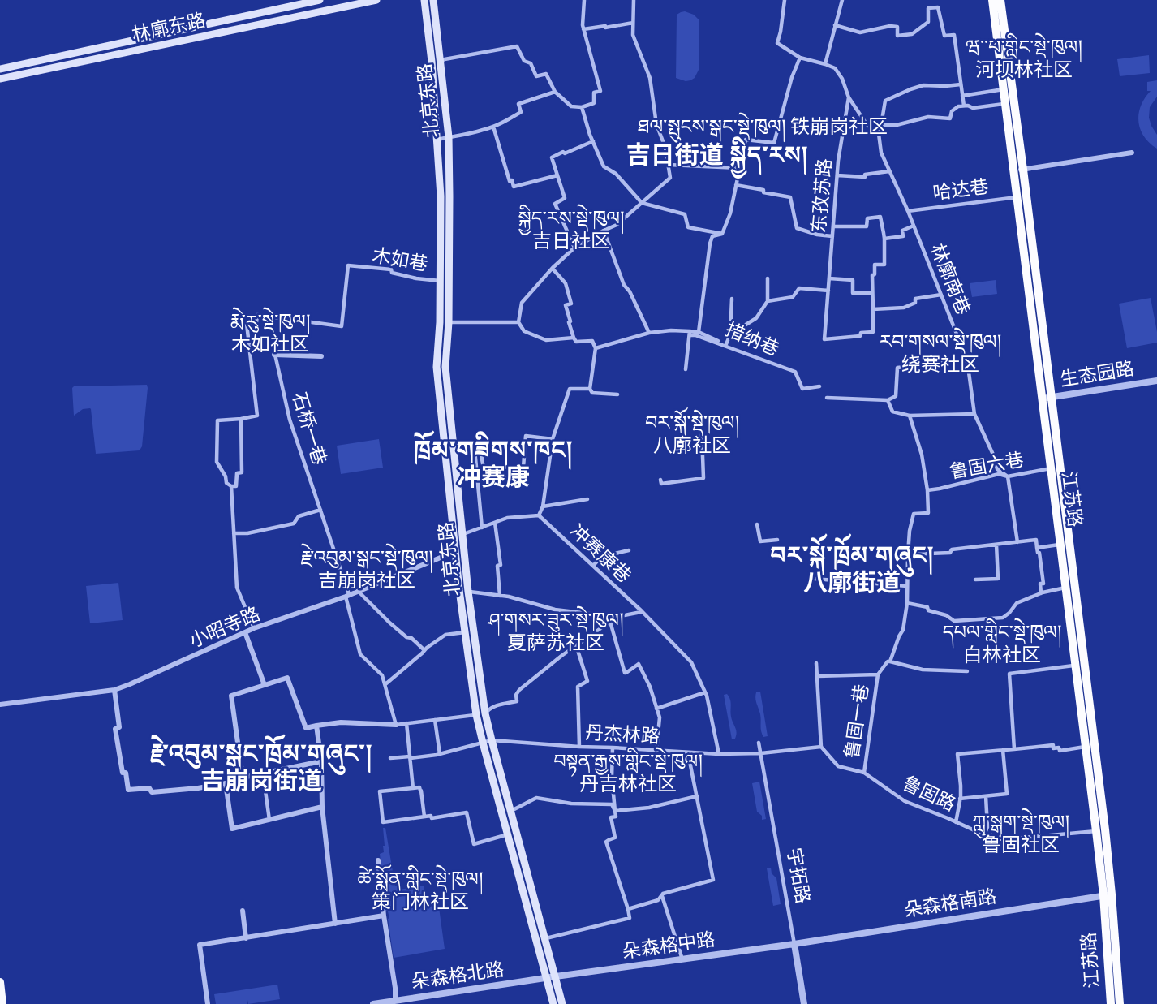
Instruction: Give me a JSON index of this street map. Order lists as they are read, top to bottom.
{
  "streets": {
    "highway": ["江苏路"],
    "main road": ["林廓东路", "北京东路"],
    "street": [
      "哈达巷",
      "东孜苏路",
      "木如巷",
      "林廓南巷",
      "措纳巷",
      "生态园路",
      "石桥一巷",
      "鲁固六巷",
      "冲赛康巷",
      "小昭寺路",
      "鲁固一巷",
      "丹杰林路",
      "鲁固路",
      "宇拓路",
      "朵森格南路",
      "朵森格中路",
      "朵森格北路"
    ]
  },
  "crossings": [
    ["北京东路", "木如巷"],
    ["北京东路", "小昭寺路"],
    ["北京东路", "丹杰林路"],
    ["北京东路", "朵森格中路"],
    ["北京东路", "朵森格北路"],
    ["哈达巷", "林廓南巷"],
    ["哈达巷", "江苏路"],
    ["林廓南巷", "鲁固六巷"],
    ["生态园路", "江苏路"],
    ["石桥一巷", "小昭寺路"],
    ["鲁固六巷", "江苏路"],
    ["鲁固六巷", "鲁固一巷"],
    ["江苏路", "鲁固路"],
    ["江苏路", "朵森格南路"],
    ["冲赛康巷", "丹杰林路"],
    ["鲁固一巷", "鲁固路"],
    ["丹杰林路", "宇拓路"],
    ["宇拓路", "朵森格南路"],
    ["宇拓路", "朵森格中路"],
    ["朵森格南路", "朵森格中路"],
    ["朵森格中路", "朵森格北路"]
  ],
  "districts": [
    "ཝ་་པ་གླིང་སྡེ་ཁུལ། 河坝林社区",
    "ཐལ་སྤུངས་སྒང་སྡེ་ཁུལ། 铁崩岗社区",
    "吉日街道 སྐྱིད་རས།",
    "སྐྱིད་རས་སྡེ་ཁུལ། 吉日社区",
    "རྨེ་རུ་སྡེ་ཁུལ། 木如社区",
    "རབ་གསལ་སྡེ་ཁུལ། 绕赛社区",
    "བར་སྐོ་སྡེ་ཁུལ། 八廓社区",
    "ཁྲོམ་གཟིགས་ཁང། 冲赛康",
    "བར་སྐོ་ཁྲོམ་གཞུང། 八廓街道",
    "རྗེ་འབུམ་སྒང་སྡེ་ཁུལ། 吉崩岗社区",
    "ཤ་གསར་ཟུར་སྡེ་ཁུལ། 夏萨苏社区",
    "དཔལ་གླིང་སྡེ་ཁུལ། 白林社区",
    "རྗེ་འབུམ་སྒང་ཁྲོམ་གཞུང་། 吉崩岗街道",
    "བསྟན་རྒྱས་གླིང་སྡེ་ཁུལ། 丹吉林社区",
    "ཀླུ་སྒུག་སྡེ་ཁུལ། 鲁固社区",
    "ཚེ་སྨོན་གླིང་སྡེ་ཁུལ། 策门林社区"
  ]
}
